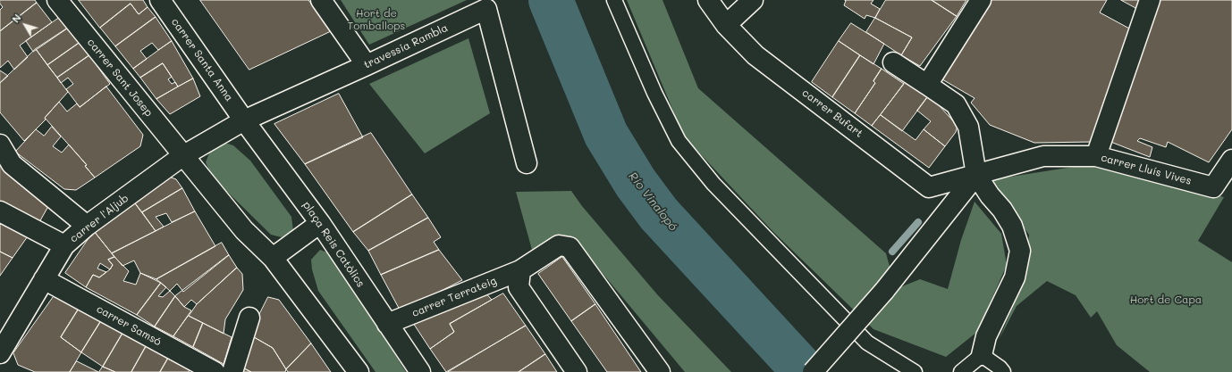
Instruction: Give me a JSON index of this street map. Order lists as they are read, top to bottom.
{
  "streets": {
    "street": [
      "travessia Rambla",
      "carrer Santa Anna",
      "carrer Sant Josep",
      "carrer Bufart",
      "carrer Lluís Vives",
      "carrer l'Aljub",
      "plaça Reis Catòlics",
      "carrer Terrateig",
      "carrer Samsó"
    ]
  },
  "crossings": [
    ["travessia Rambla", "carrer Santa Anna"],
    ["travessia Rambla", "carrer Sant Josep"],
    ["travessia Rambla", "carrer l'Aljub"],
    ["travessia Rambla", "plaça Reis Catòlics"],
    ["carrer Santa Anna", "plaça Reis Catòlics"],
    ["carrer Sant Josep", "carrer l'Aljub"],
    ["carrer Bufart", "carrer Lluís Vives"],
    ["carrer l'Aljub", "carrer Samsó"],
    ["plaça Reis Catòlics", "carrer Terrateig"]
  ],
  "water": ["Río Vinalopó"],
  "parks": ["Hort de Tomballops", "Hort de Capa"],
  "north": "top left"
}
